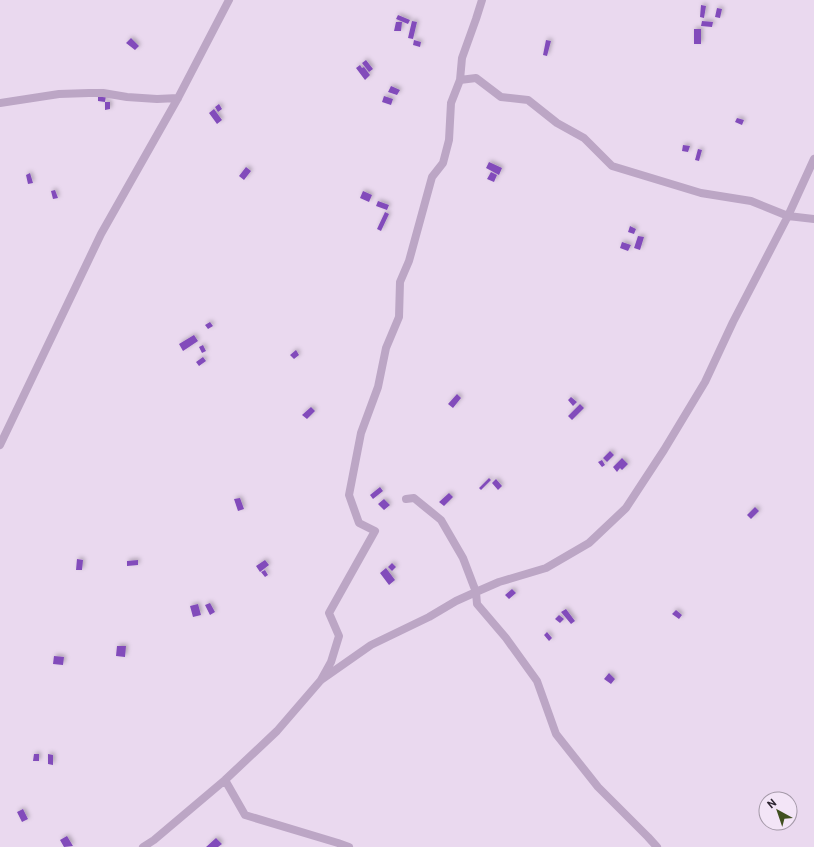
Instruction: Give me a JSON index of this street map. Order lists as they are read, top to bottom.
{
  "north": "top left"
}
